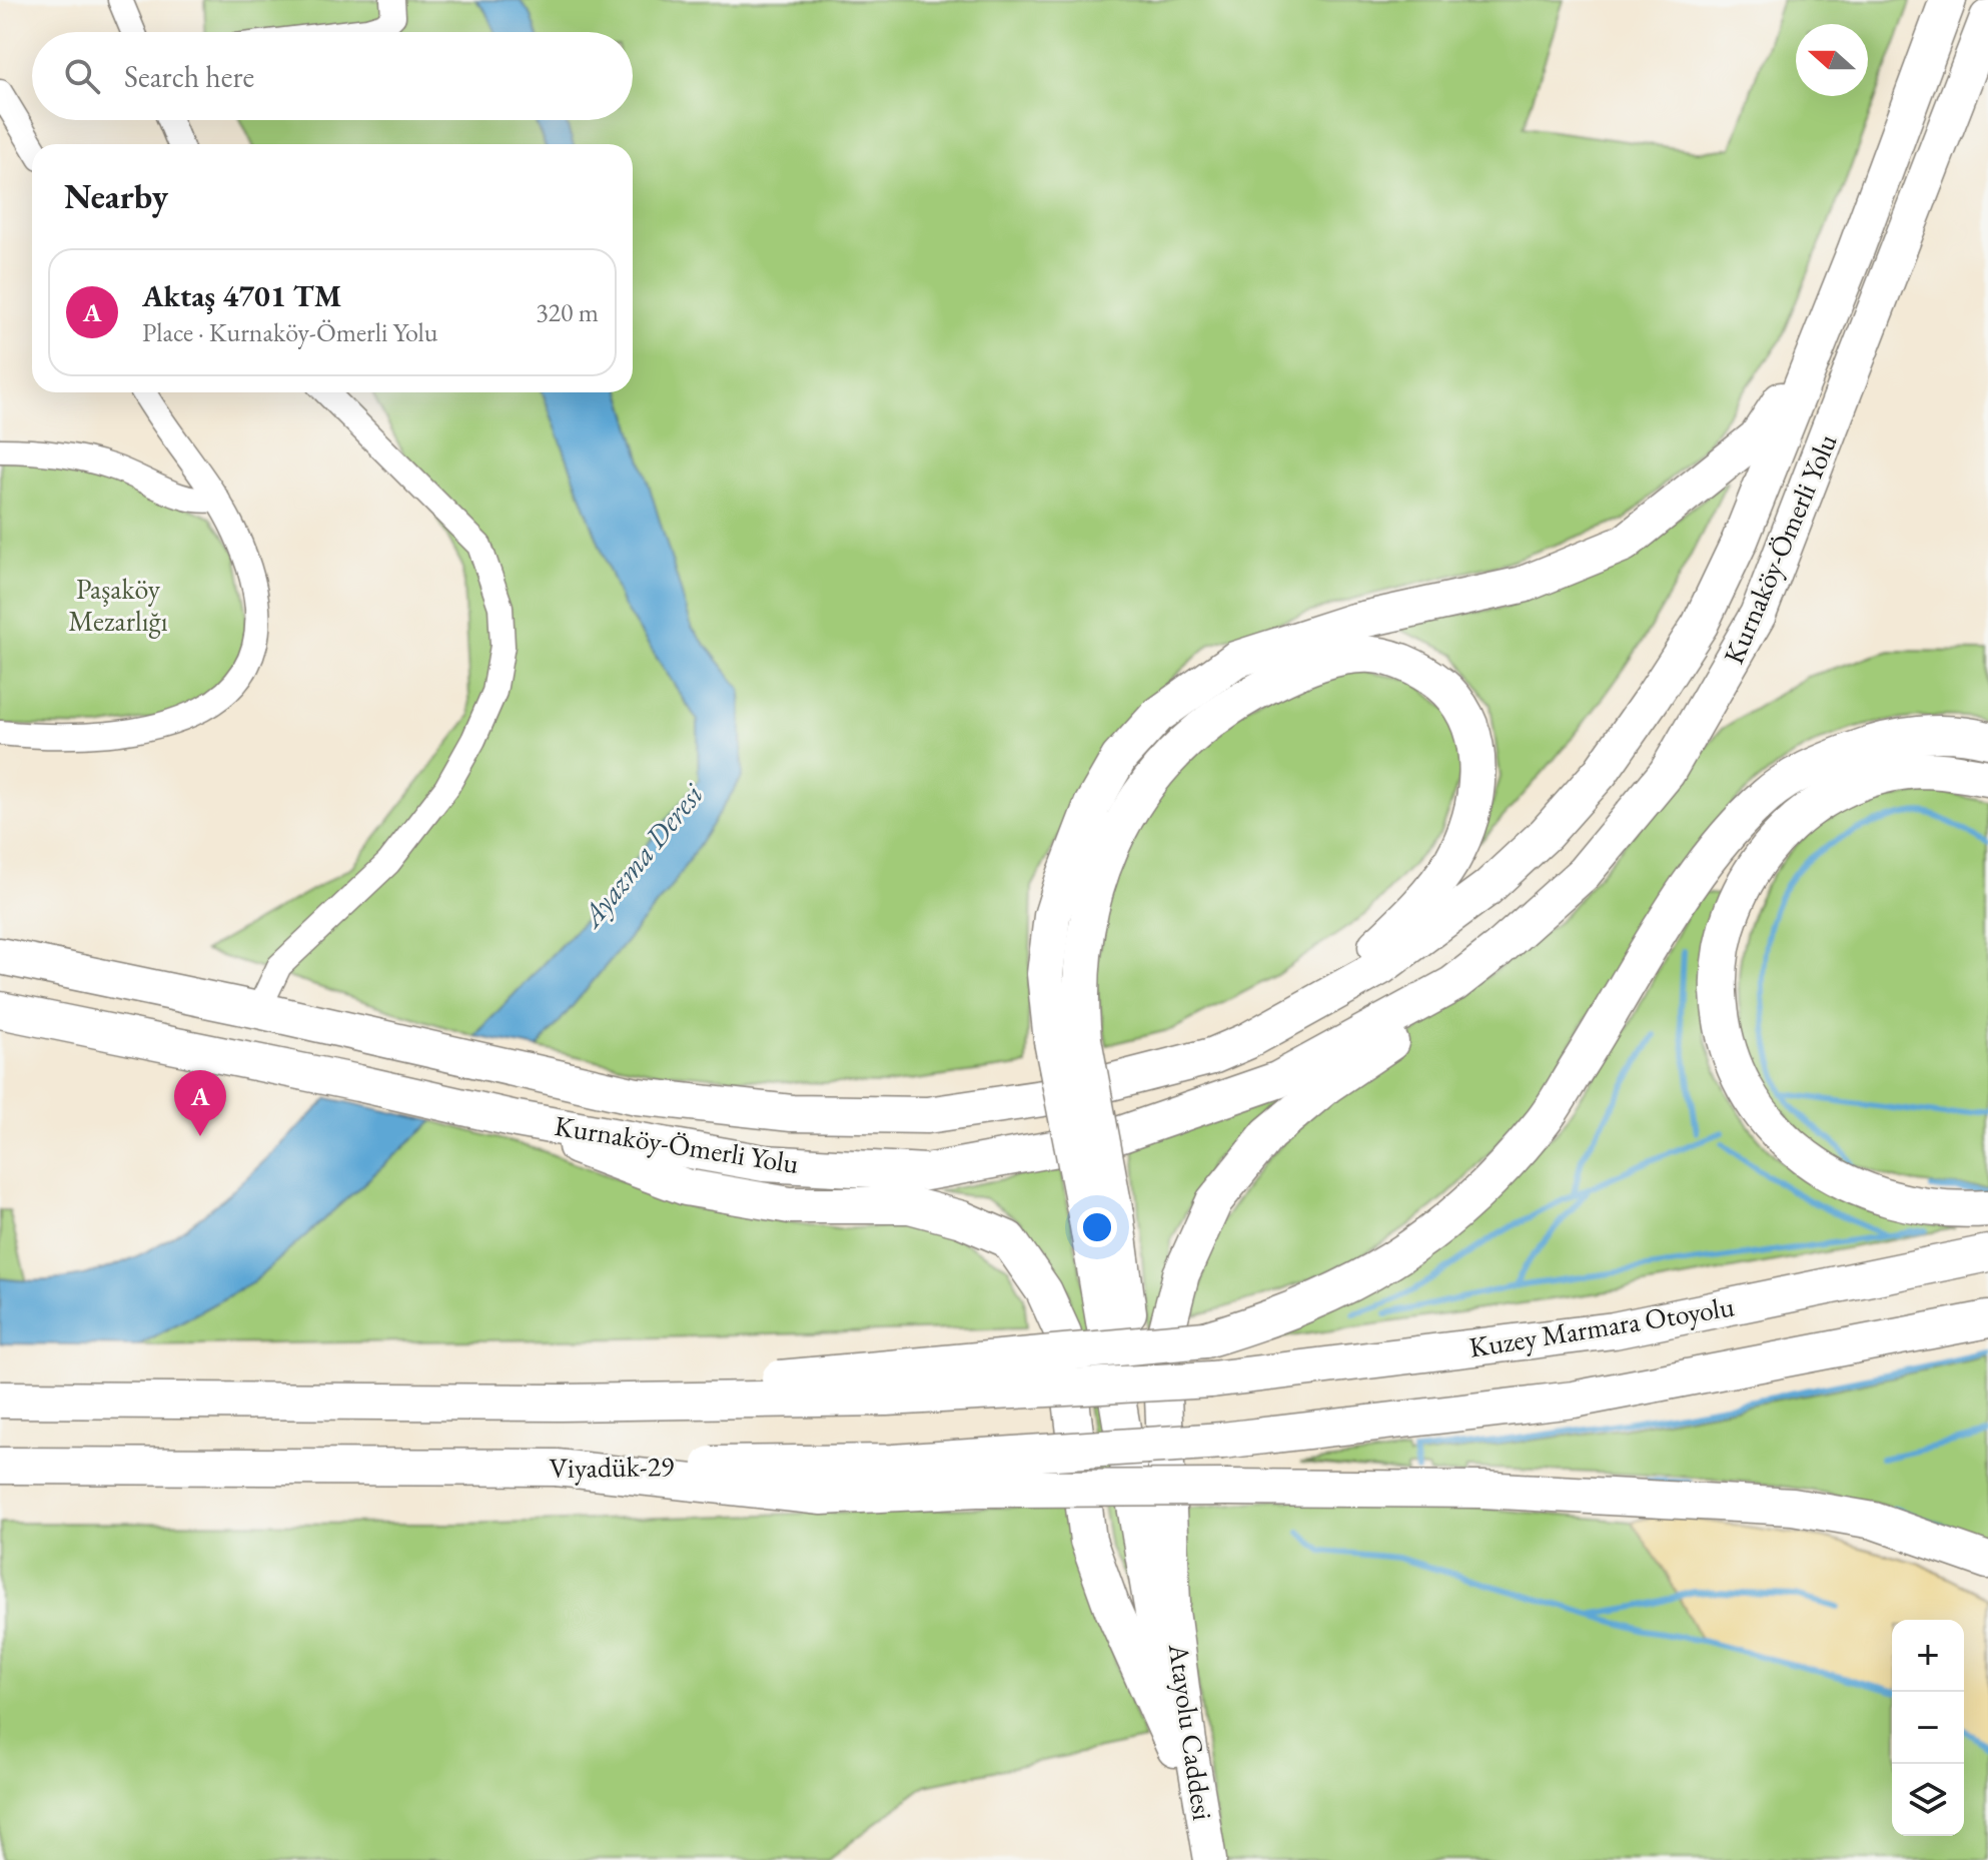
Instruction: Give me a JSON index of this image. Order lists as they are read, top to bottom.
{
  "streets": {
    "highway": ["Kurnaköy-Ömerli Yolu", "Kuzey Marmara Otoyolu", "Viyadük-29"],
    "main road": ["Atayolu Caddesi"]
  },
  "water": ["Ayazma Deresi"],
  "parks": ["Paşaköy Mezarlığı"],
  "north": "left",
  "page": {
    "search": "Search here",
    "heading": "Nearby",
    "list": [
      {
        "mark": "A",
        "name": "Aktaş 4701 TM",
        "note": "Place · Kurnaköy-Ömerli Yolu",
        "value": "320 m"
      }
    ],
    "pins": "A",
    "map_buttons": ["+", "−"]
  }
}
